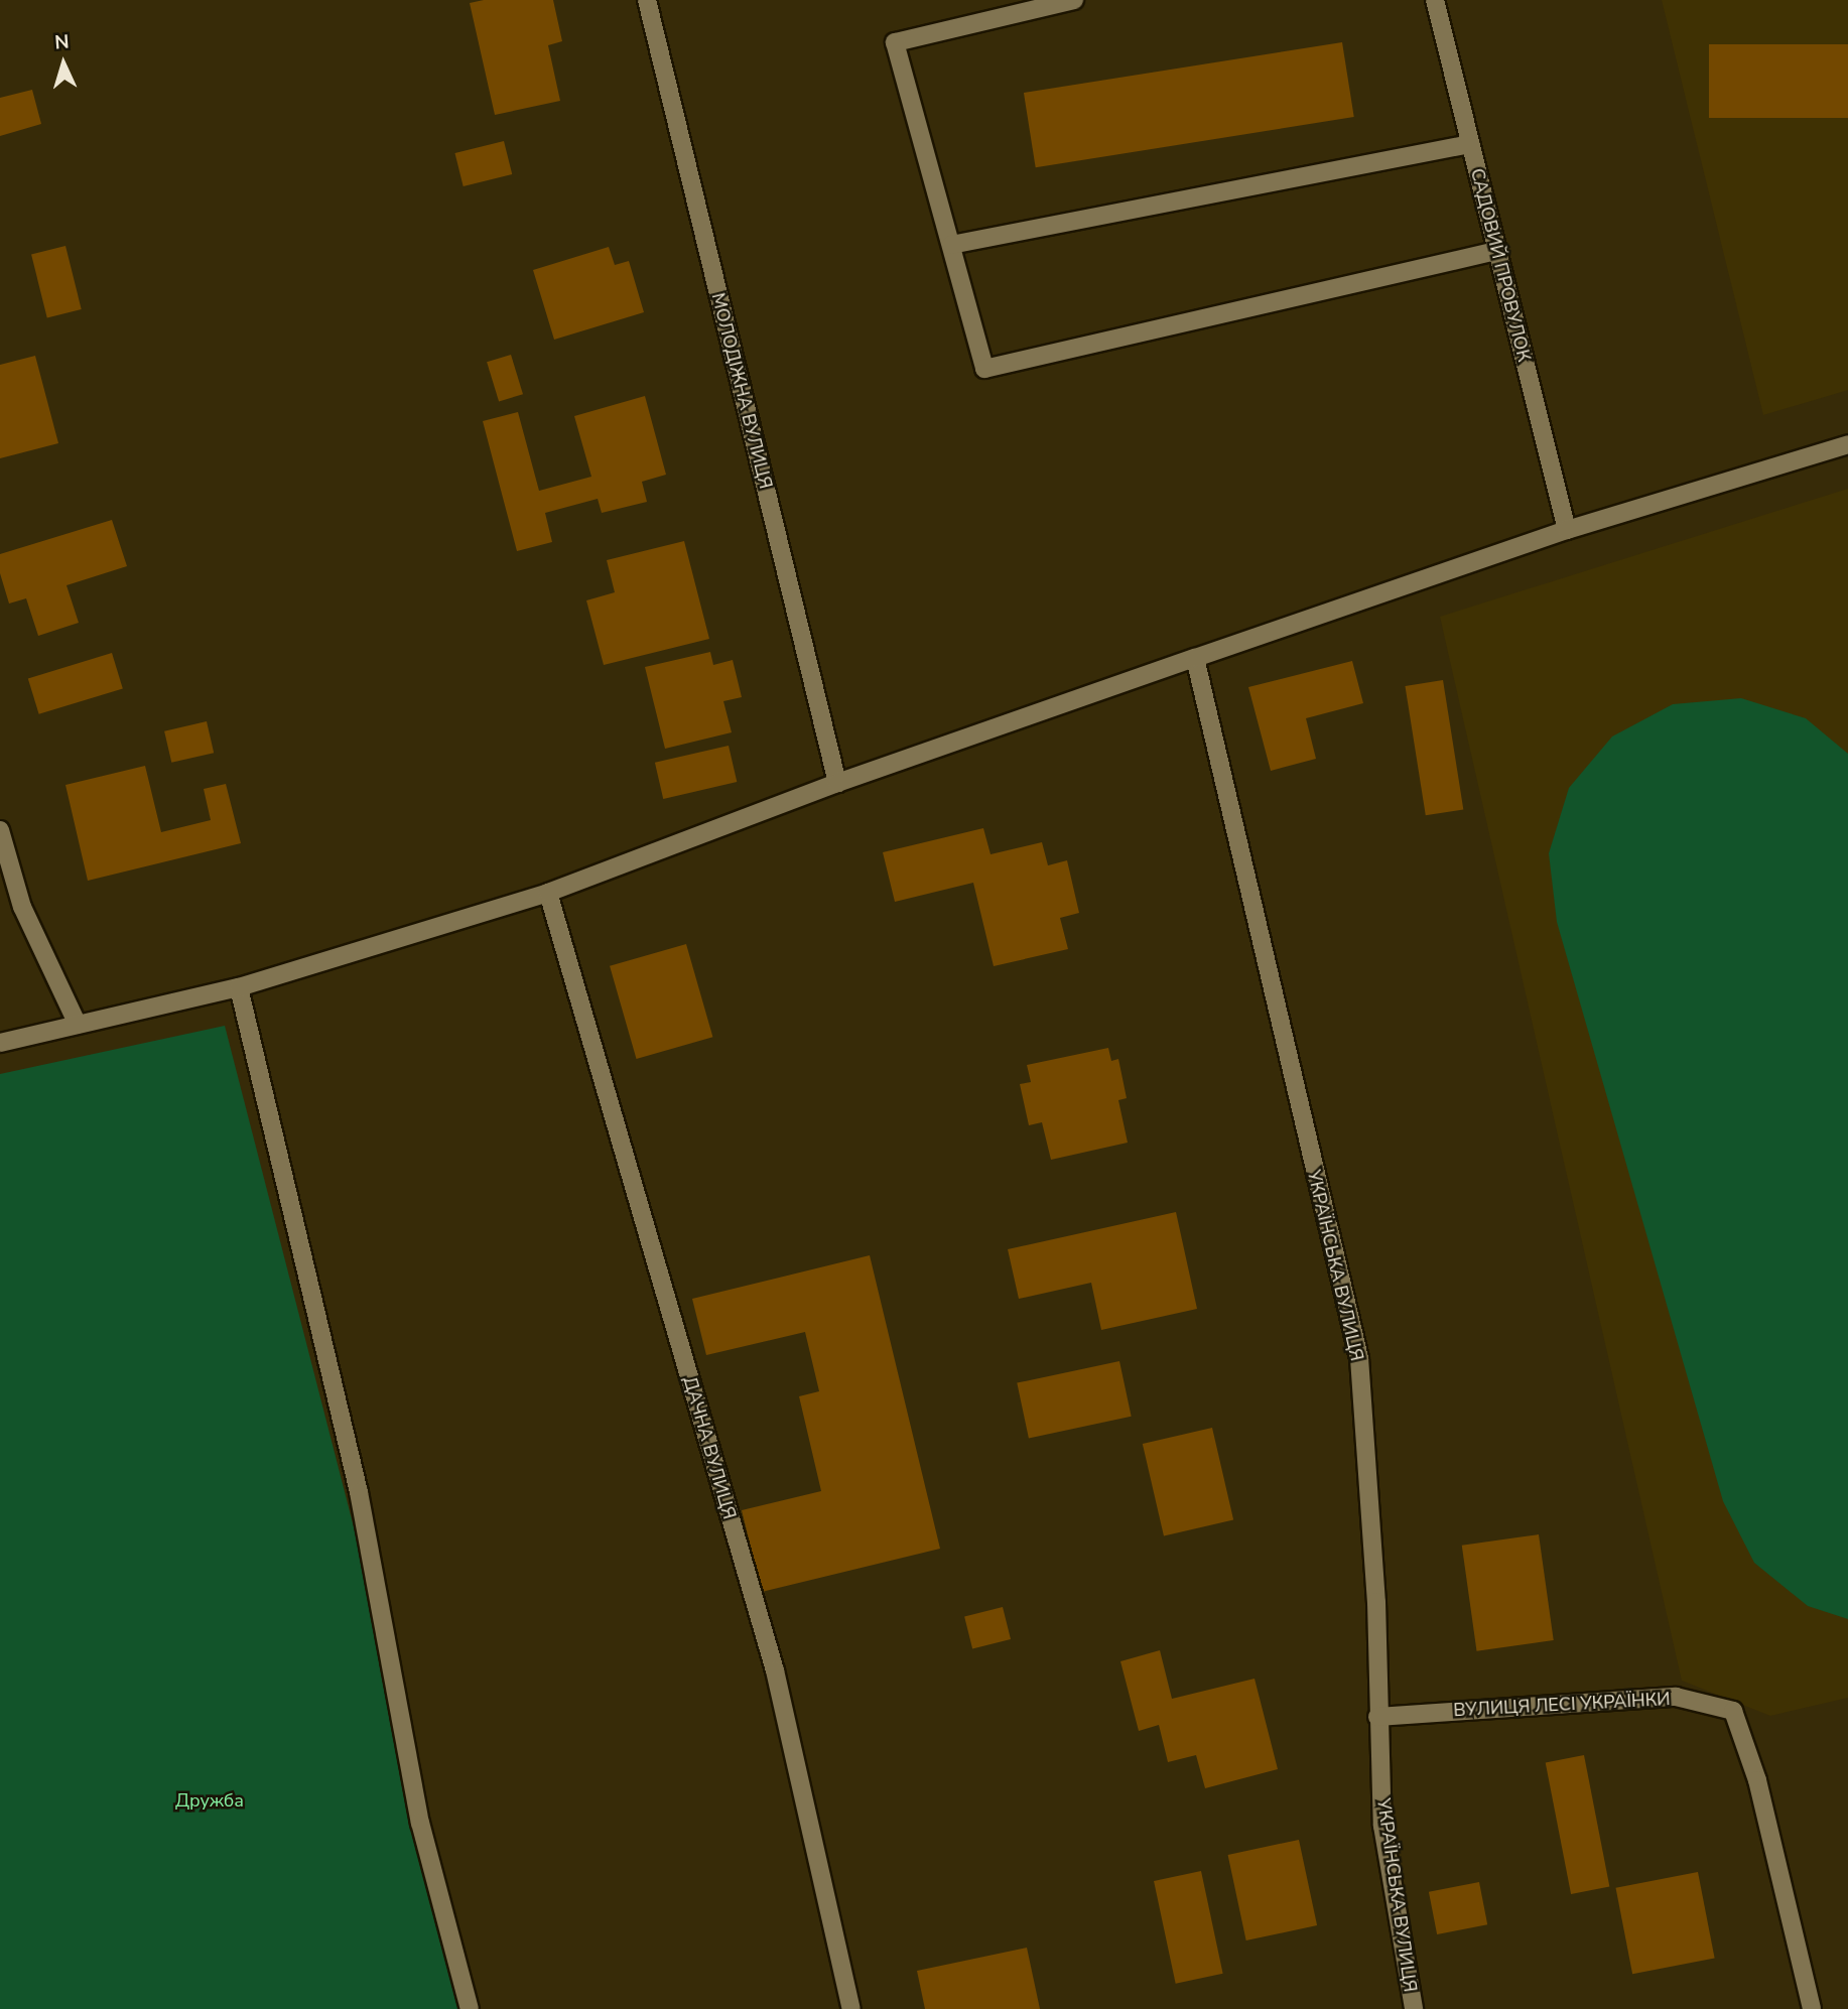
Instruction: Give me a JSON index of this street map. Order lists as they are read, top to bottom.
{
  "streets": {
    "street": [
      "САДОВИЙ ПРОВУЛОК",
      "МОЛОДІЖНА ВУЛИЦЯ",
      "УКРАЇНСЬКА ВУЛИЦЯ",
      "ДАЧНА ВУЛИЦЯ",
      "ВУЛИЦЯ ЛЕСІ УКРАЇНКИ"
    ]
  },
  "crossings": [
    ["УКРАЇНСЬКА ВУЛИЦЯ", "ВУЛИЦЯ ЛЕСІ УКРАЇНКИ"]
  ],
  "parks": ["Дружба"],
  "north": "top"
}
